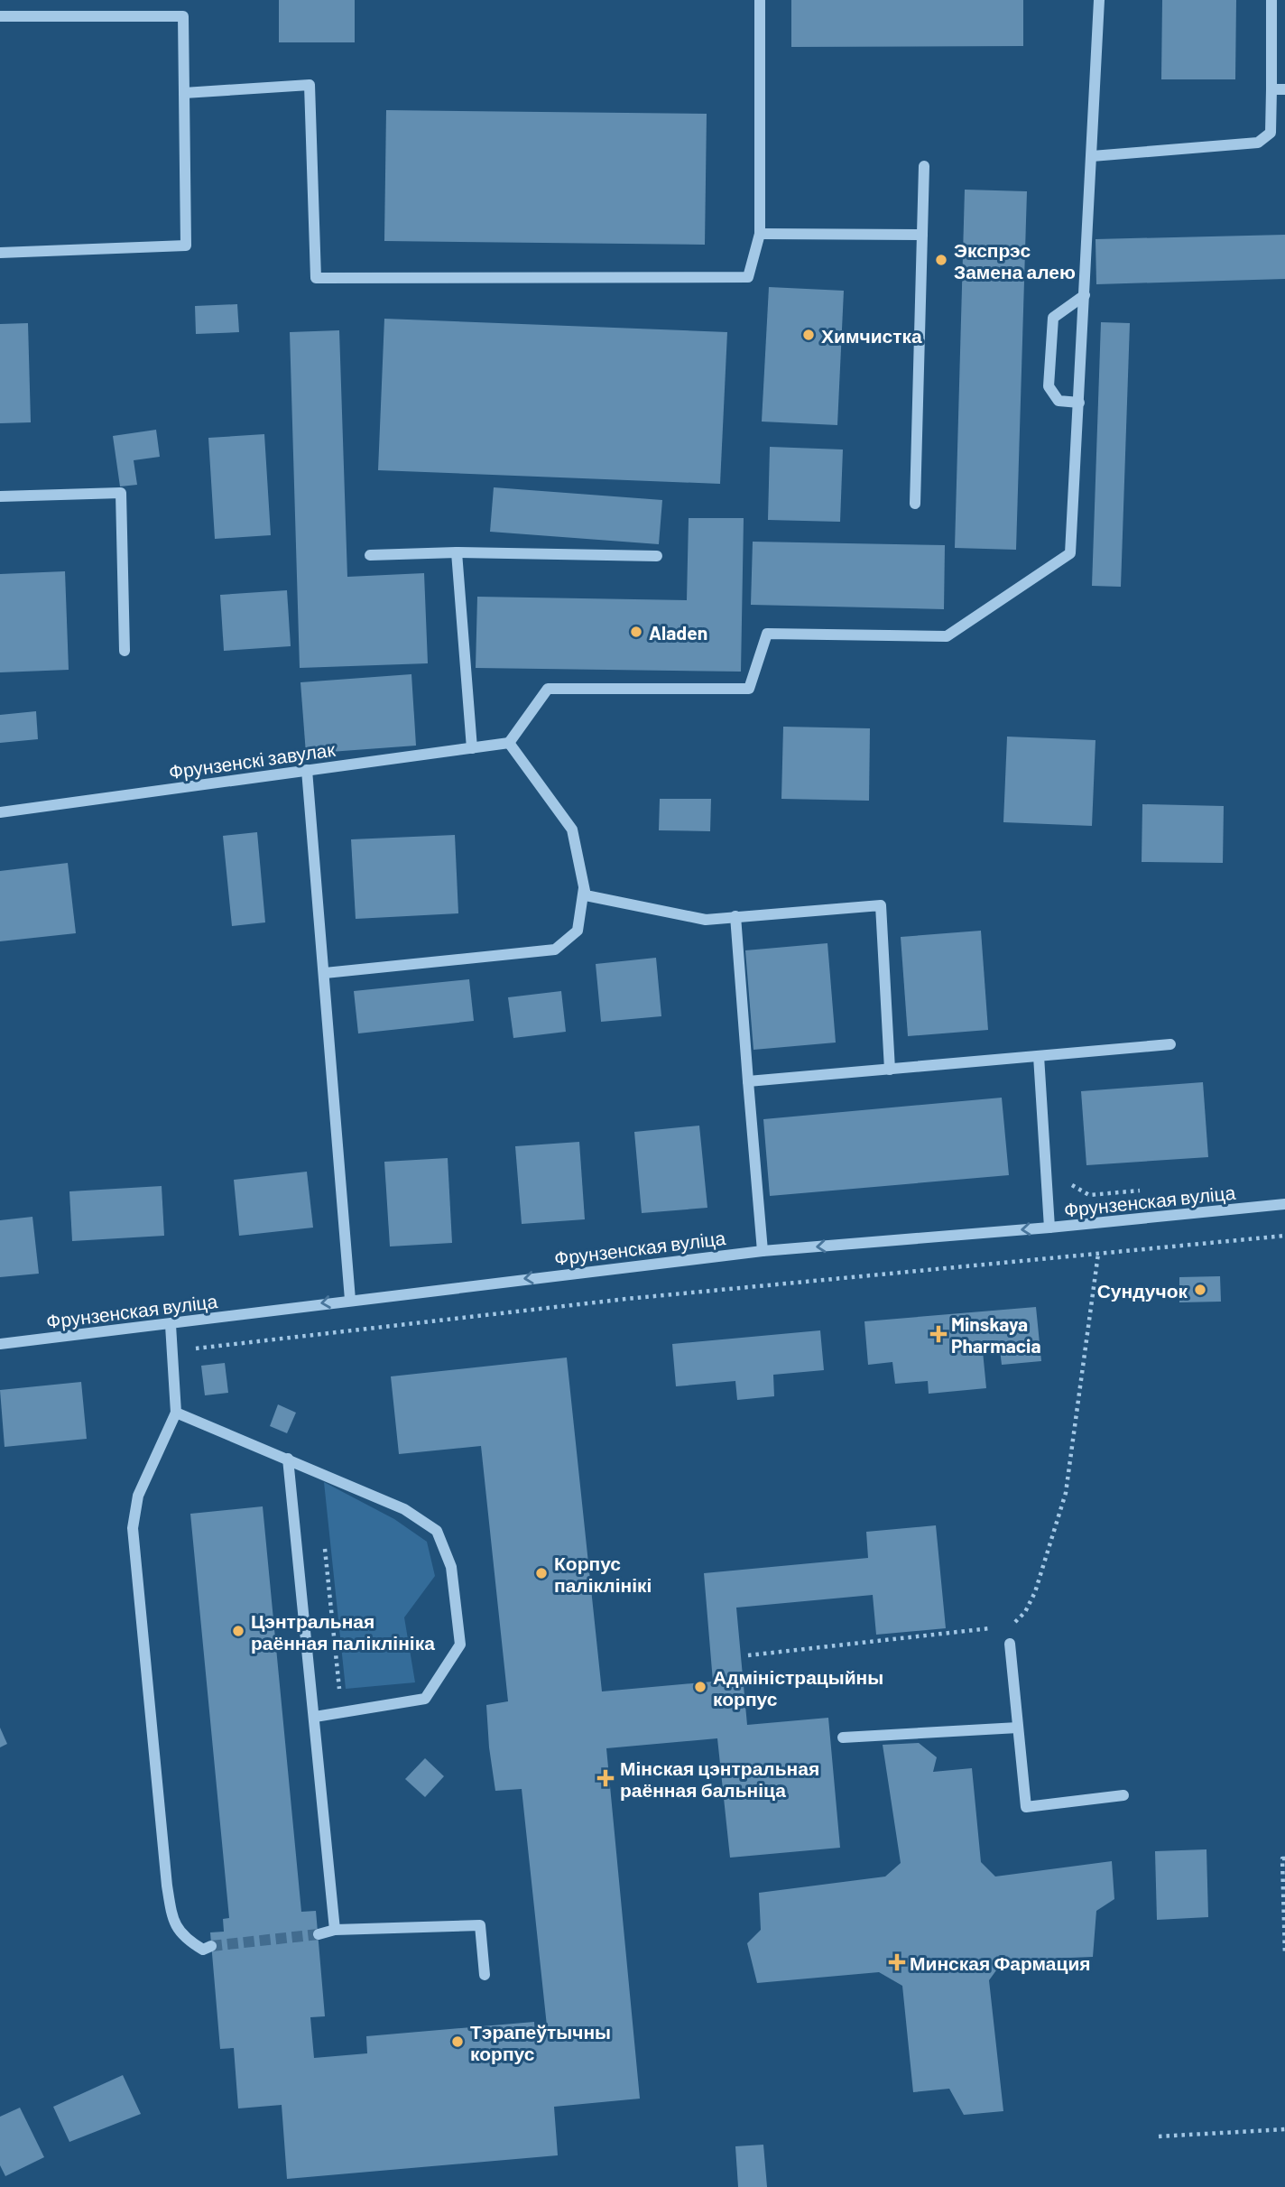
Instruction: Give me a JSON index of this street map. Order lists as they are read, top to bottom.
{
  "streets": {
    "street": ["Фрунзенскі завулак", "Фрунзенская вуліца"]
  },
  "one_way": ["Фрунзенская вуліца"],
  "places": {
    "other": [
      "Экспрэс Замена алею",
      "Химчистка",
      "Aladen",
      "Сундучок",
      "Корпус паліклінікі",
      "Цэнтральная раённая паліклініка",
      "Адміністрацыйны корпус",
      "Тэрапеўтычны корпус"
    ],
    "health": ["Minskaya Pharmacia", "Мінская цэнтральная раённая бальніца", "Минская Фармация"]
  }
}
